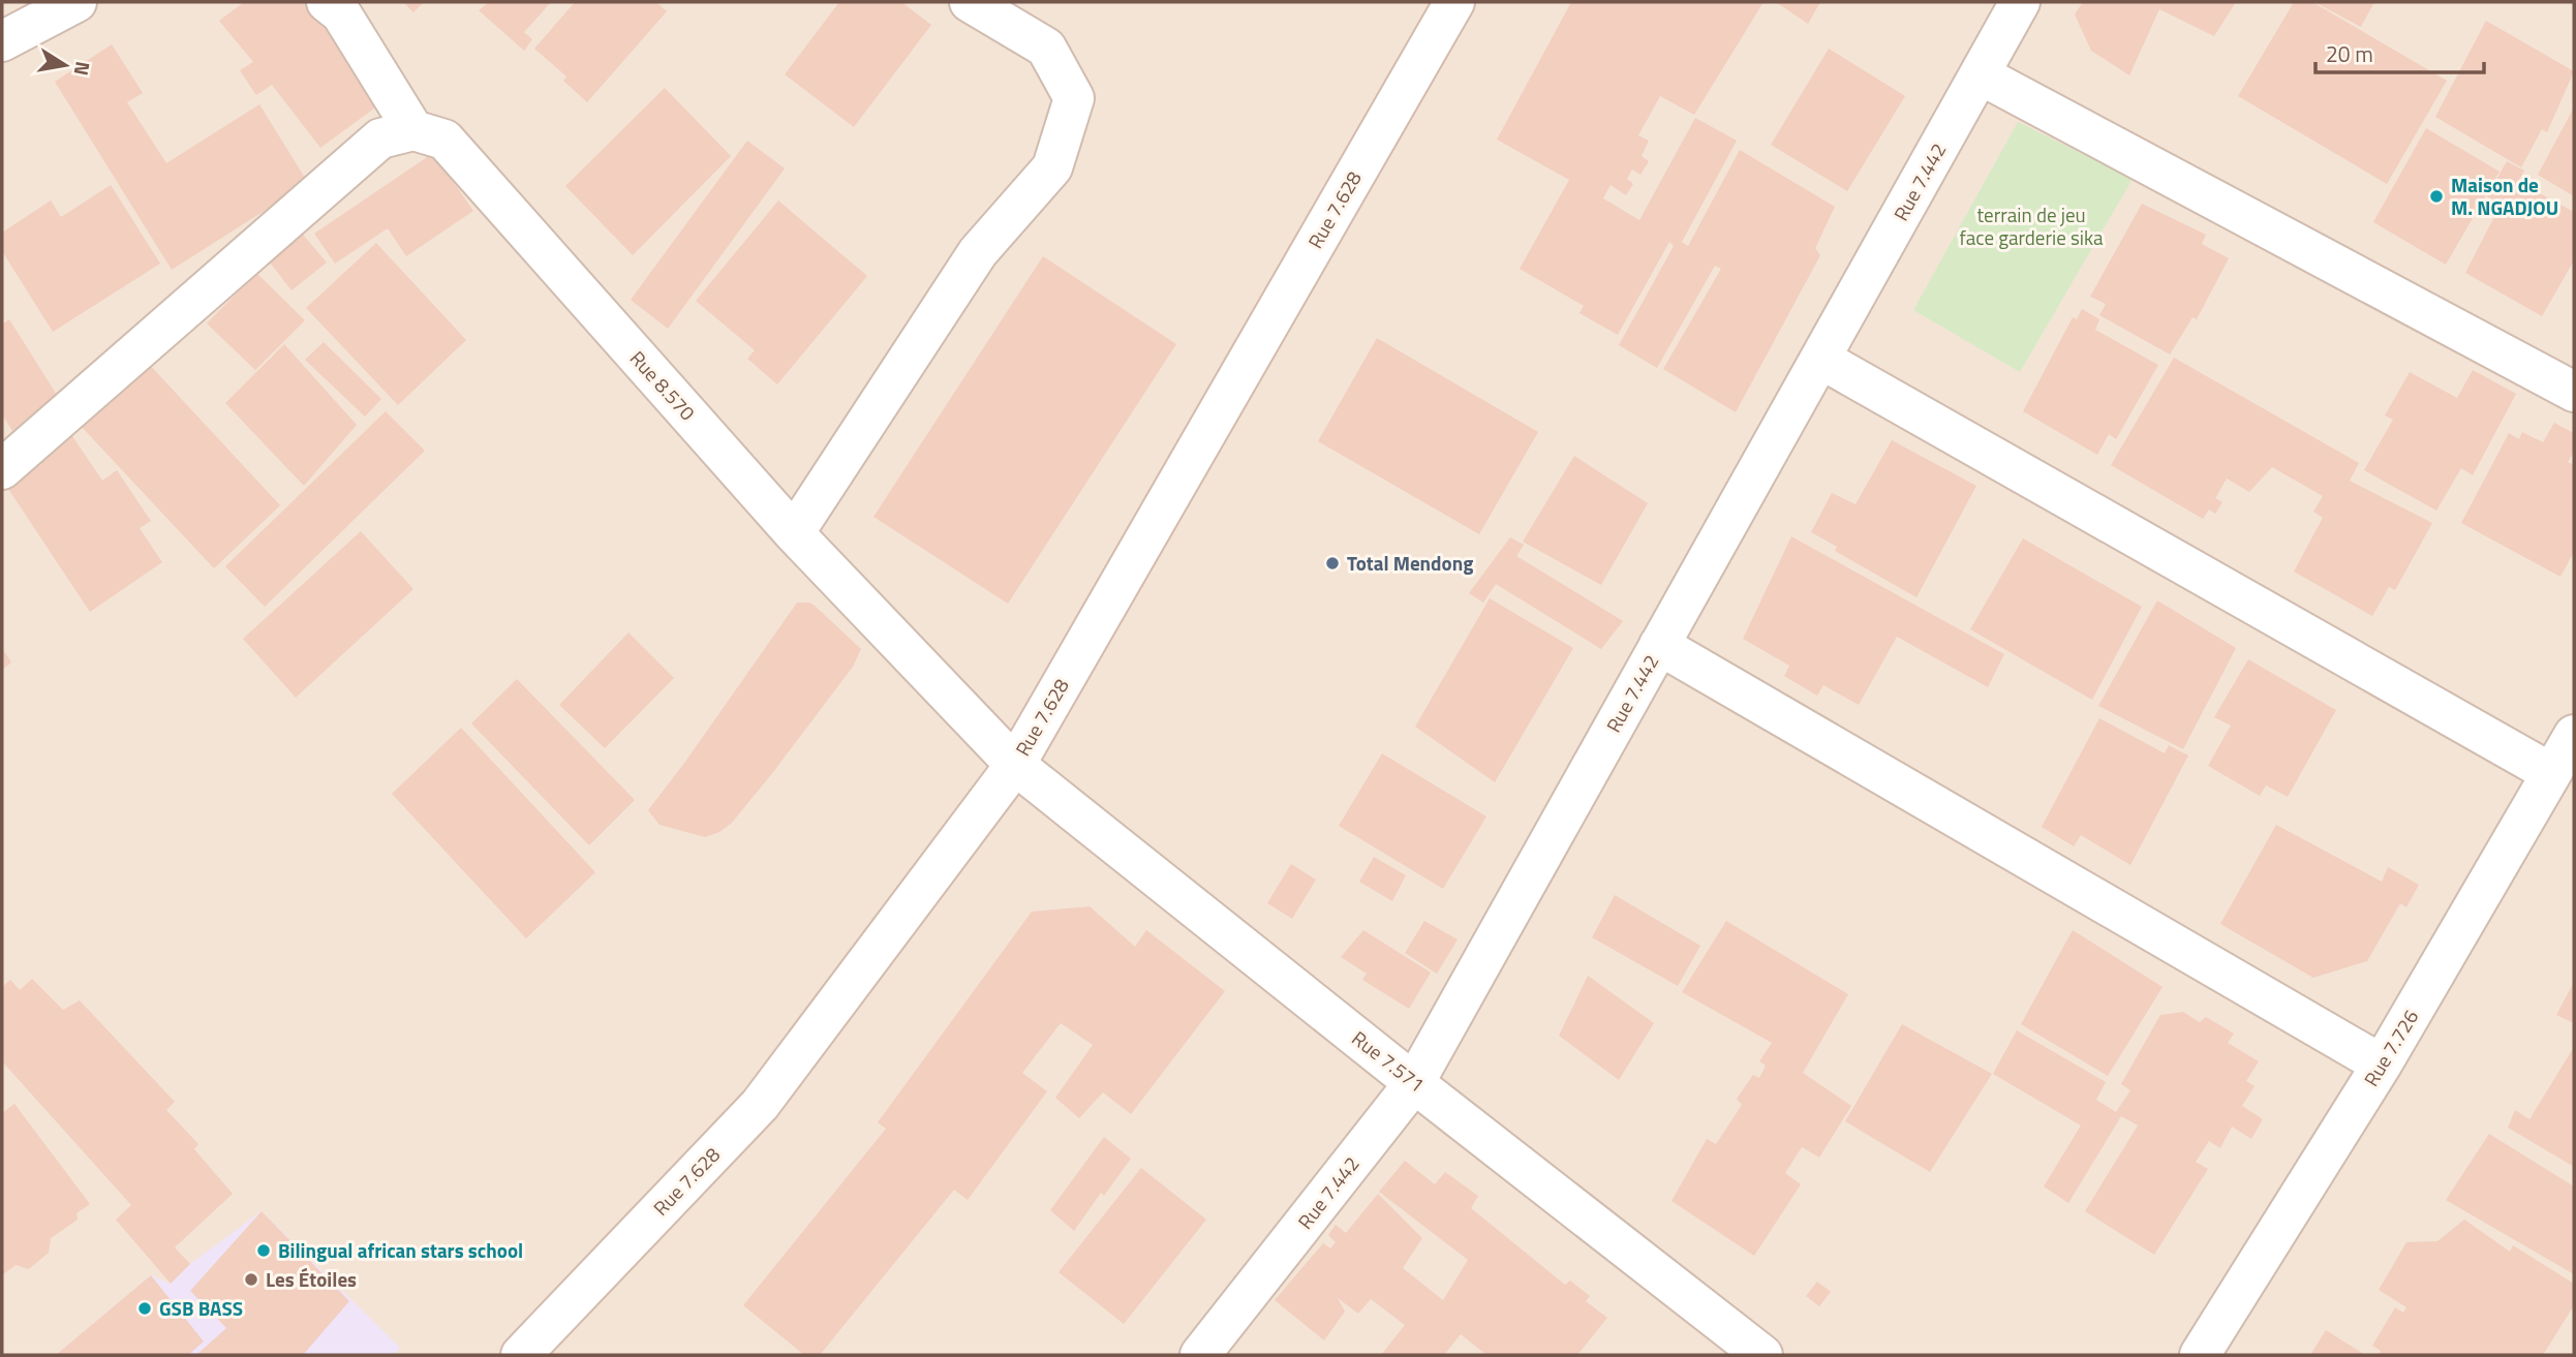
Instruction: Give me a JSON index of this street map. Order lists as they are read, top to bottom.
{
  "streets": {
    "street": [
      "Rue 7.442",
      "Rue 7.628",
      "Rue 8.570",
      "Rue 7.726",
      "Rue 7.571"
    ]
  },
  "crossings": [
    ["Rue 7.442", "Rue 7.571"],
    ["Rue 7.628", "Rue 8.570"],
    ["Rue 7.628", "Rue 7.571"],
    ["Rue 8.570", "Rue 7.571"]
  ],
  "parks": ["terrain de jeu face garderie sika"],
  "places": [
    "Maison de M. NGADJOU",
    "Total Mendong",
    "Bilingual african stars school",
    "Les Étoiles",
    "GSB BASS"
  ],
  "scale_bar": "20 m",
  "north": "right"
}
